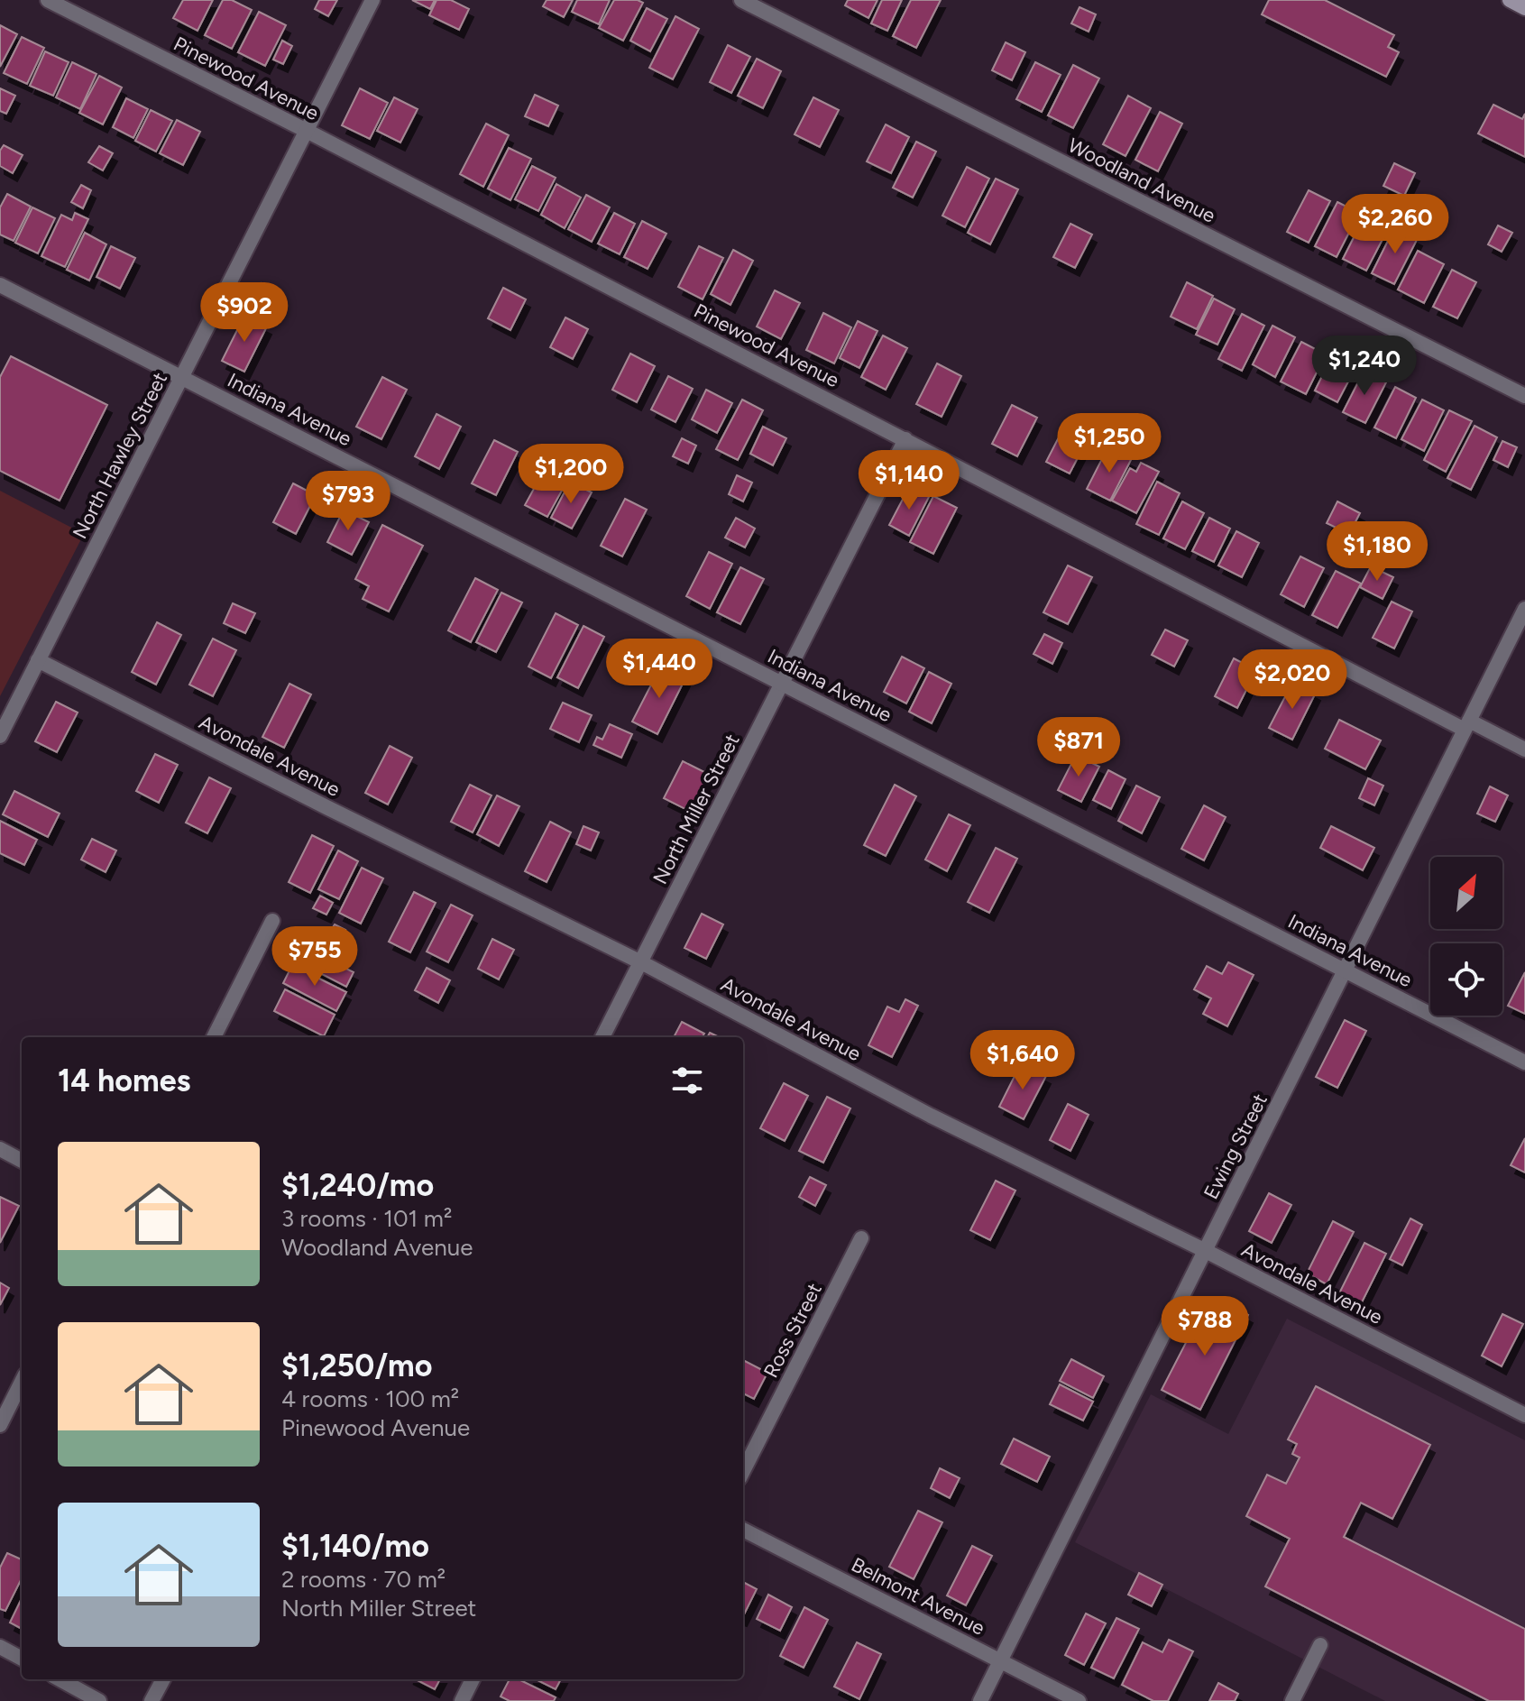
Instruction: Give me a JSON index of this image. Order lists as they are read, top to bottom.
{
  "streets": {
    "street": [
      "Pinewood Avenue",
      "Woodland Avenue",
      "Indiana Avenue",
      "North Hawley Street",
      "Avondale Avenue",
      "North Miller Street",
      "Ewing Street",
      "Ross Street",
      "Belmont Avenue"
    ]
  },
  "crossings": [
    ["Pinewood Avenue", "North Hawley Street"],
    ["Pinewood Avenue", "North Miller Street"],
    ["Pinewood Avenue", "Ewing Street"],
    ["Indiana Avenue", "North Hawley Street"],
    ["Indiana Avenue", "North Miller Street"],
    ["Indiana Avenue", "Ewing Street"],
    ["North Hawley Street", "Avondale Avenue"],
    ["Avondale Avenue", "North Miller Street"],
    ["Avondale Avenue", "Ewing Street"],
    ["Ewing Street", "Belmont Avenue"]
  ],
  "north": "top right",
  "page": {
    "price": [
      "$2,260",
      "$902",
      "$1,240",
      "$1,250",
      "$1,200",
      "$1,140",
      "$793",
      "$1,180",
      "$1,440",
      "$2,020",
      "$871",
      "$755",
      "$1,640",
      "$788"
    ],
    "heading": "14 homes",
    "list": [
      {
        "name": "$1,240/mo",
        "note": "3 rooms · 101 m² · Woodland Avenue"
      },
      {
        "name": "$1,250/mo",
        "note": "4 rooms · 100 m² · Pinewood Avenue"
      },
      {
        "name": "$1,140/mo",
        "note": "2 rooms · 70 m² · North Miller Street"
      }
    ]
  }
}
